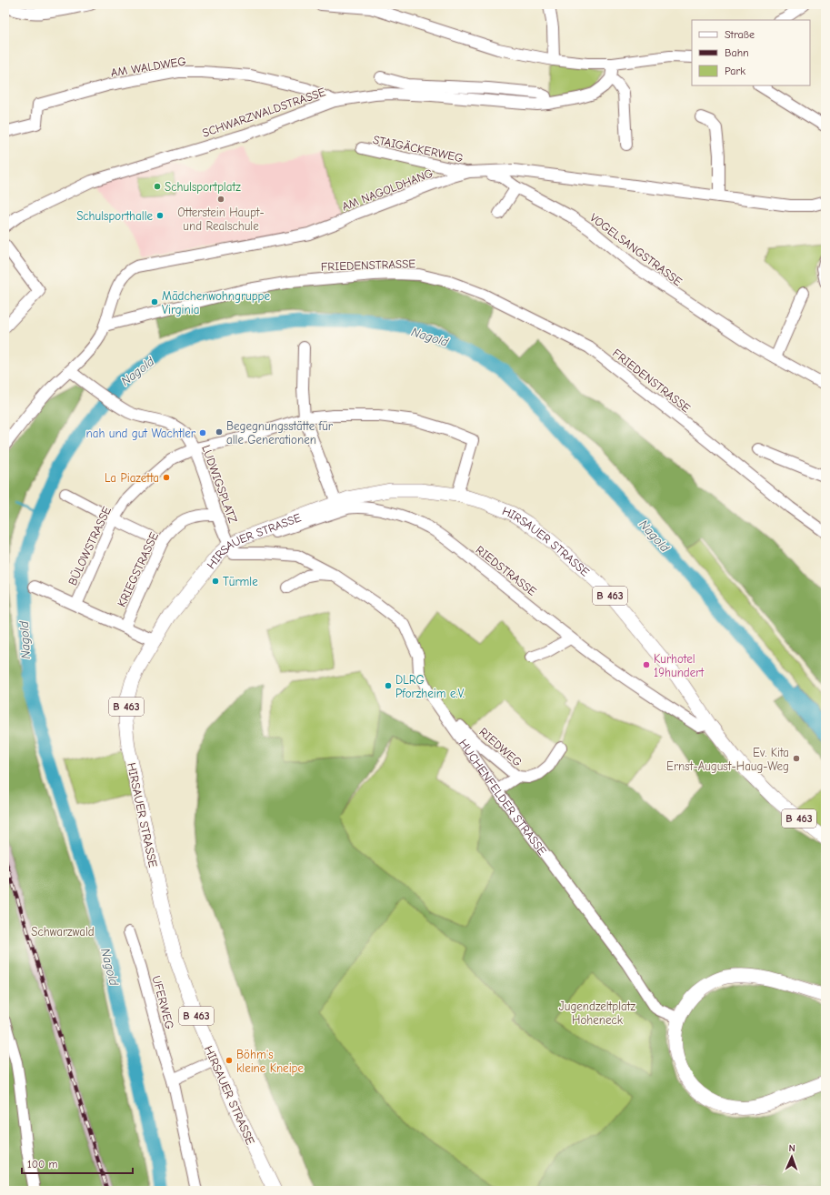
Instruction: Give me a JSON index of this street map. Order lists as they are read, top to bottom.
{
  "streets": {
    "main road": ["HIRSAUER STRASSE", "B 463"],
    "street": [
      "AM WALDWEG",
      "SCHWARZWALDSTRASSE",
      "STAIGÄCKERWEG",
      "AM NAGOLDHANG",
      "VOGELSANGSTRASSE",
      "FRIEDENSTRASSE",
      "LUDWIGSPLATZ",
      "BÜLOWSTRASSE",
      "KRIEGSTRASSE",
      "RIEDSTRASSE",
      "RIEDWEG",
      "HUCHENFELDER STRASSE",
      "UFERWEG"
    ]
  },
  "crossings": [
    ["AM WALDWEG", "SCHWARZWALDSTRASSE"],
    ["STAIGÄCKERWEG", "AM NAGOLDHANG"],
    ["STAIGÄCKERWEG", "VOGELSANGSTRASSE"],
    ["AM NAGOLDHANG", "VOGELSANGSTRASSE"],
    ["AM NAGOLDHANG", "FRIEDENSTRASSE"],
    ["LUDWIGSPLATZ", "HIRSAUER STRASSE"],
    ["LUDWIGSPLATZ", "BÜLOWSTRASSE"],
    ["LUDWIGSPLATZ", "KRIEGSTRASSE"],
    ["LUDWIGSPLATZ", "HUCHENFELDER STRASSE"],
    ["HIRSAUER STRASSE", "BÜLOWSTRASSE"],
    ["HIRSAUER STRASSE", "RIEDSTRASSE"],
    ["HIRSAUER STRASSE", "HUCHENFELDER STRASSE"],
    ["RIEDWEG", "HUCHENFELDER STRASSE"]
  ],
  "water": ["Nagold"],
  "parks": ["Schwarzwald", "Jugendzeltplatz Hoheneck"],
  "places": [
    "Schulsportplatz",
    "Otterstein Haupt- und Realschule",
    "Schulsporthalle",
    "Mädchenwohngruppe Virginia",
    "Begegnungsstätte für alle Generationen",
    "nah und gut Wachtler",
    "La Piazetta",
    "Türmle",
    "Kurhotel 19hundert",
    "DLRG Pforzheim e.V.",
    "Ev. Kita Ernst-August-Haug-Weg",
    "Böhm's kleine Kneipe"
  ],
  "legend": ["Straße", "Bahn", "Park"],
  "scale_bar": "100 m",
  "north": "top"
}
